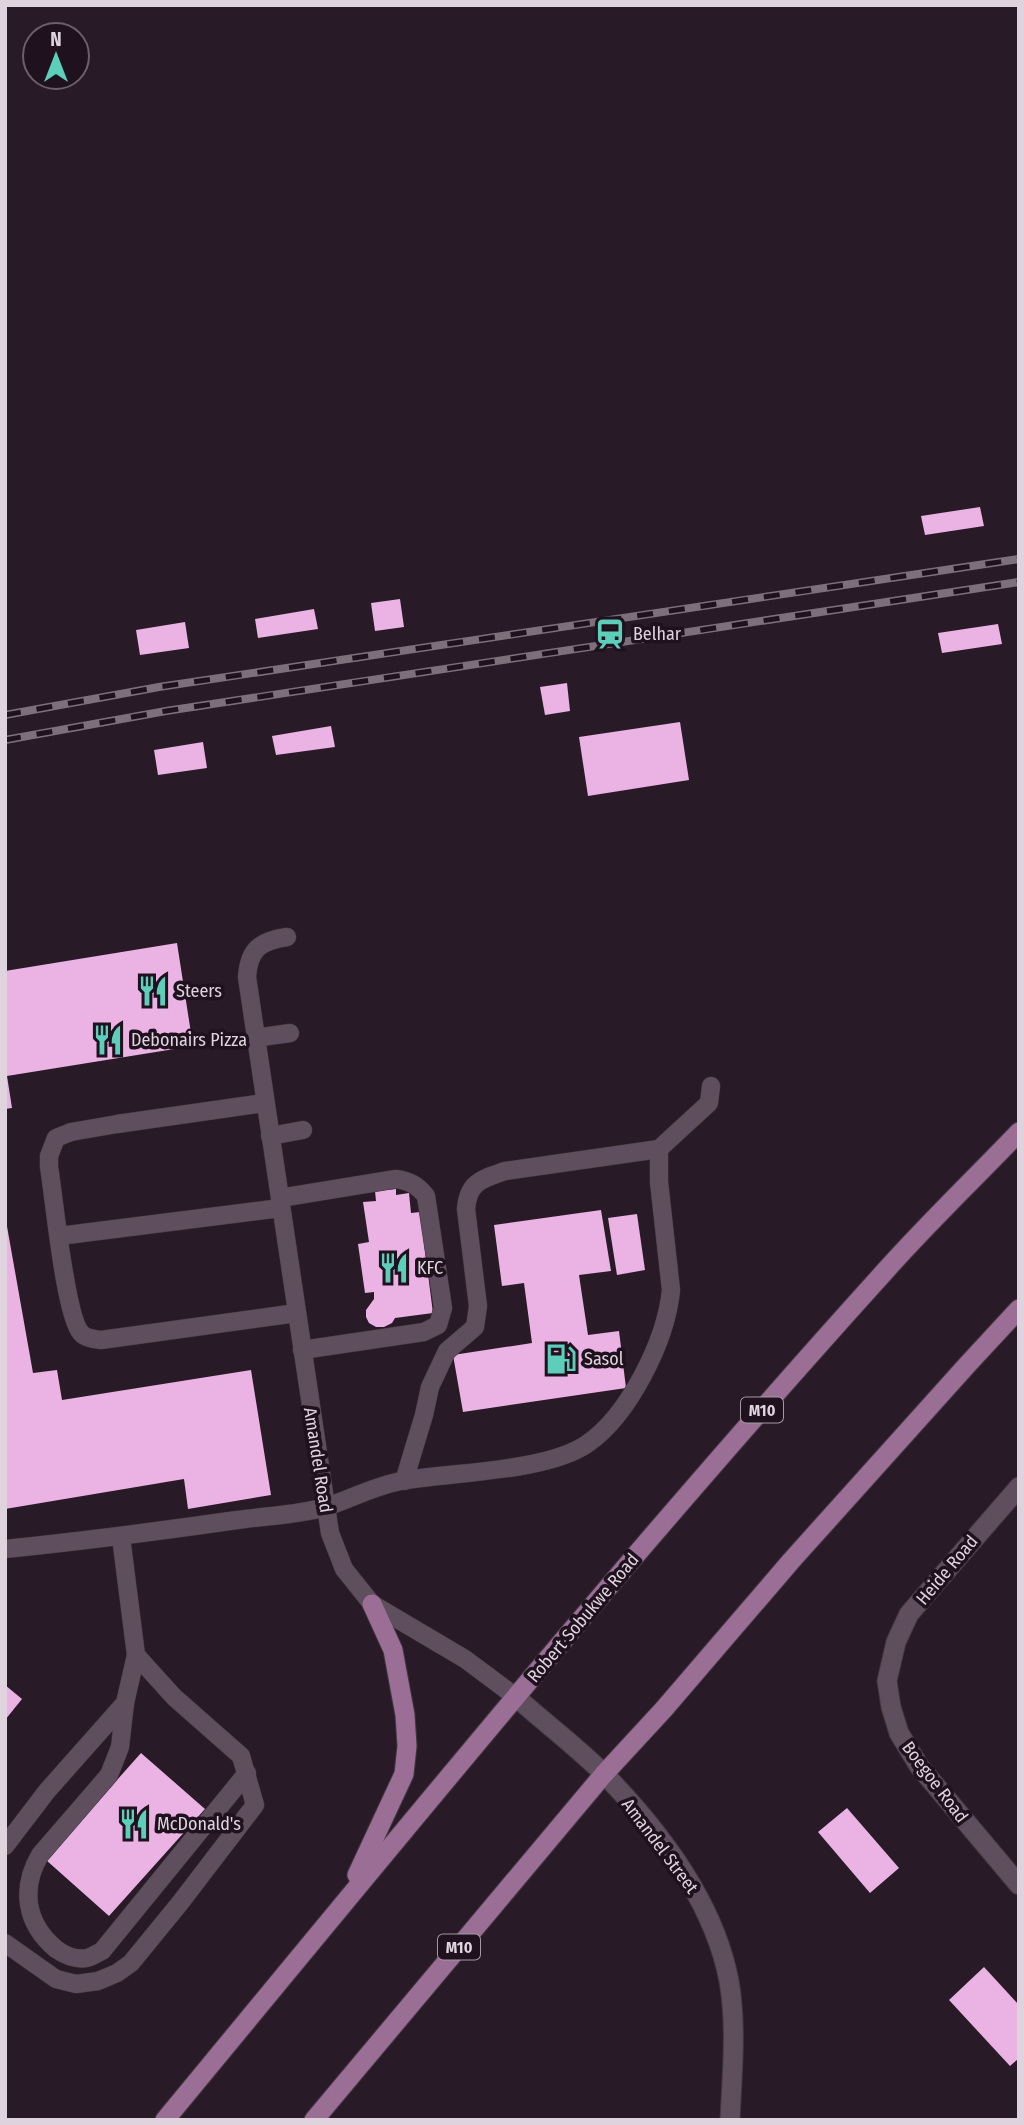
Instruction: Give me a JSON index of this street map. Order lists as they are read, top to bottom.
{
  "streets": {
    "main road": ["M10", "Robert Sobukwe Road"],
    "street": ["Heide Road", "Boegoe Road", "Amandel Street"],
    "lane": ["Amandel Road"]
  },
  "crossings": [
    ["M10", "Amandel Street"],
    ["Amandel Road", "Robert Sobukwe Road"],
    ["Amandel Road", "Amandel Street"],
    ["Heide Road", "Boegoe Road"],
    ["Robert Sobukwe Road", "Amandel Street"]
  ],
  "places": {
    "station": ["Belhar"],
    "restaurant": [
      "Steers",
      "Debonairs Pizza",
      "KFC",
      "McDonald's"
    ],
    "fuel station": ["Sasol"]
  },
  "north": "top"
}
